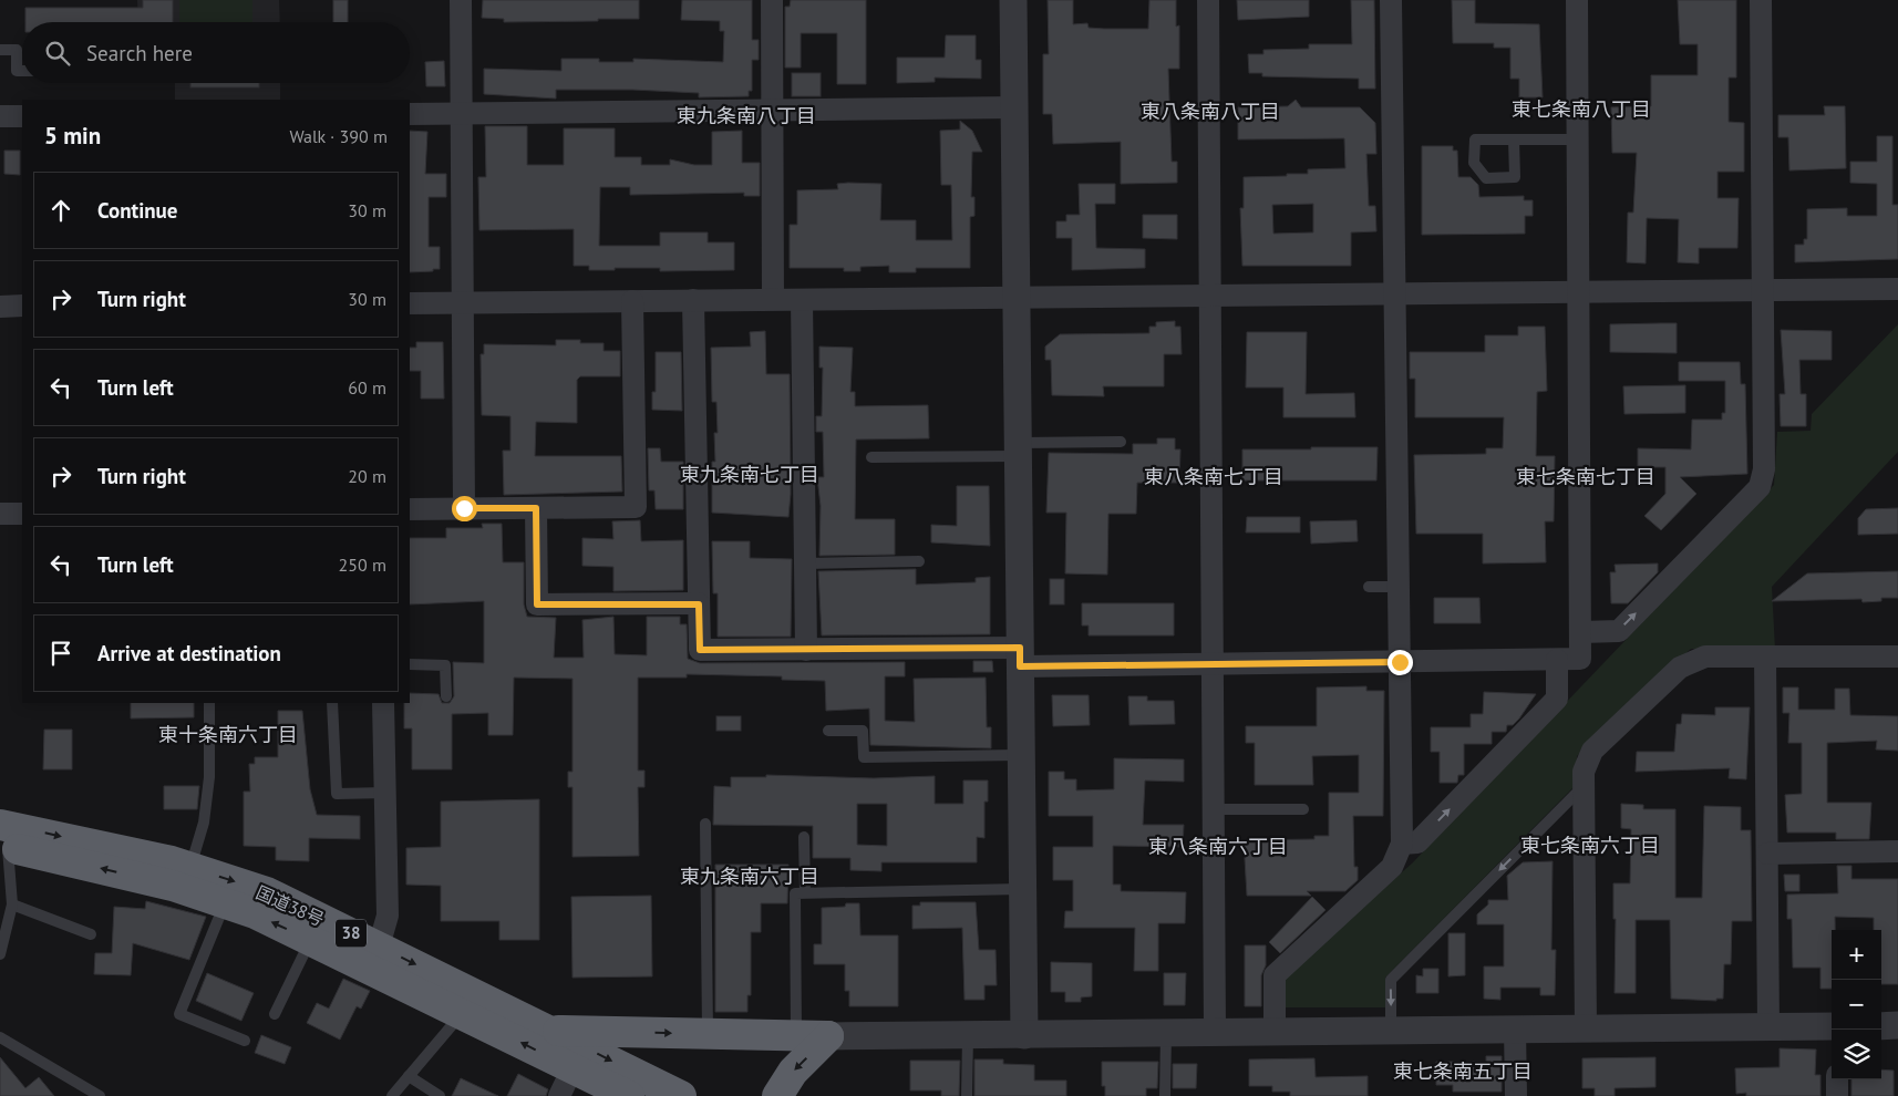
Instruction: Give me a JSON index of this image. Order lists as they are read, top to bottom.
{
  "streets": {
    "highway": ["国道38号", "38"]
  },
  "districts": [
    "東七条南八丁目",
    "東八条南八丁目",
    "東九条南八丁目",
    "東九条南七丁目",
    "東八条南七丁目",
    "東七条南七丁目",
    "東十条南六丁目",
    "東七条南六丁目",
    "東八条南六丁目",
    "東九条南六丁目",
    "東七条南五丁目"
  ],
  "page": {
    "search": "Search here",
    "heading": ["5 min", "Walk · 390 m"],
    "list": [
      ["Continue", "30 m"],
      ["Turn right", "30 m"],
      ["Turn left", "60 m"],
      ["Turn right", "20 m"],
      ["Turn left", "250 m"],
      "Arrive at destination"
    ],
    "map_buttons": ["+", "−"]
  }
}
